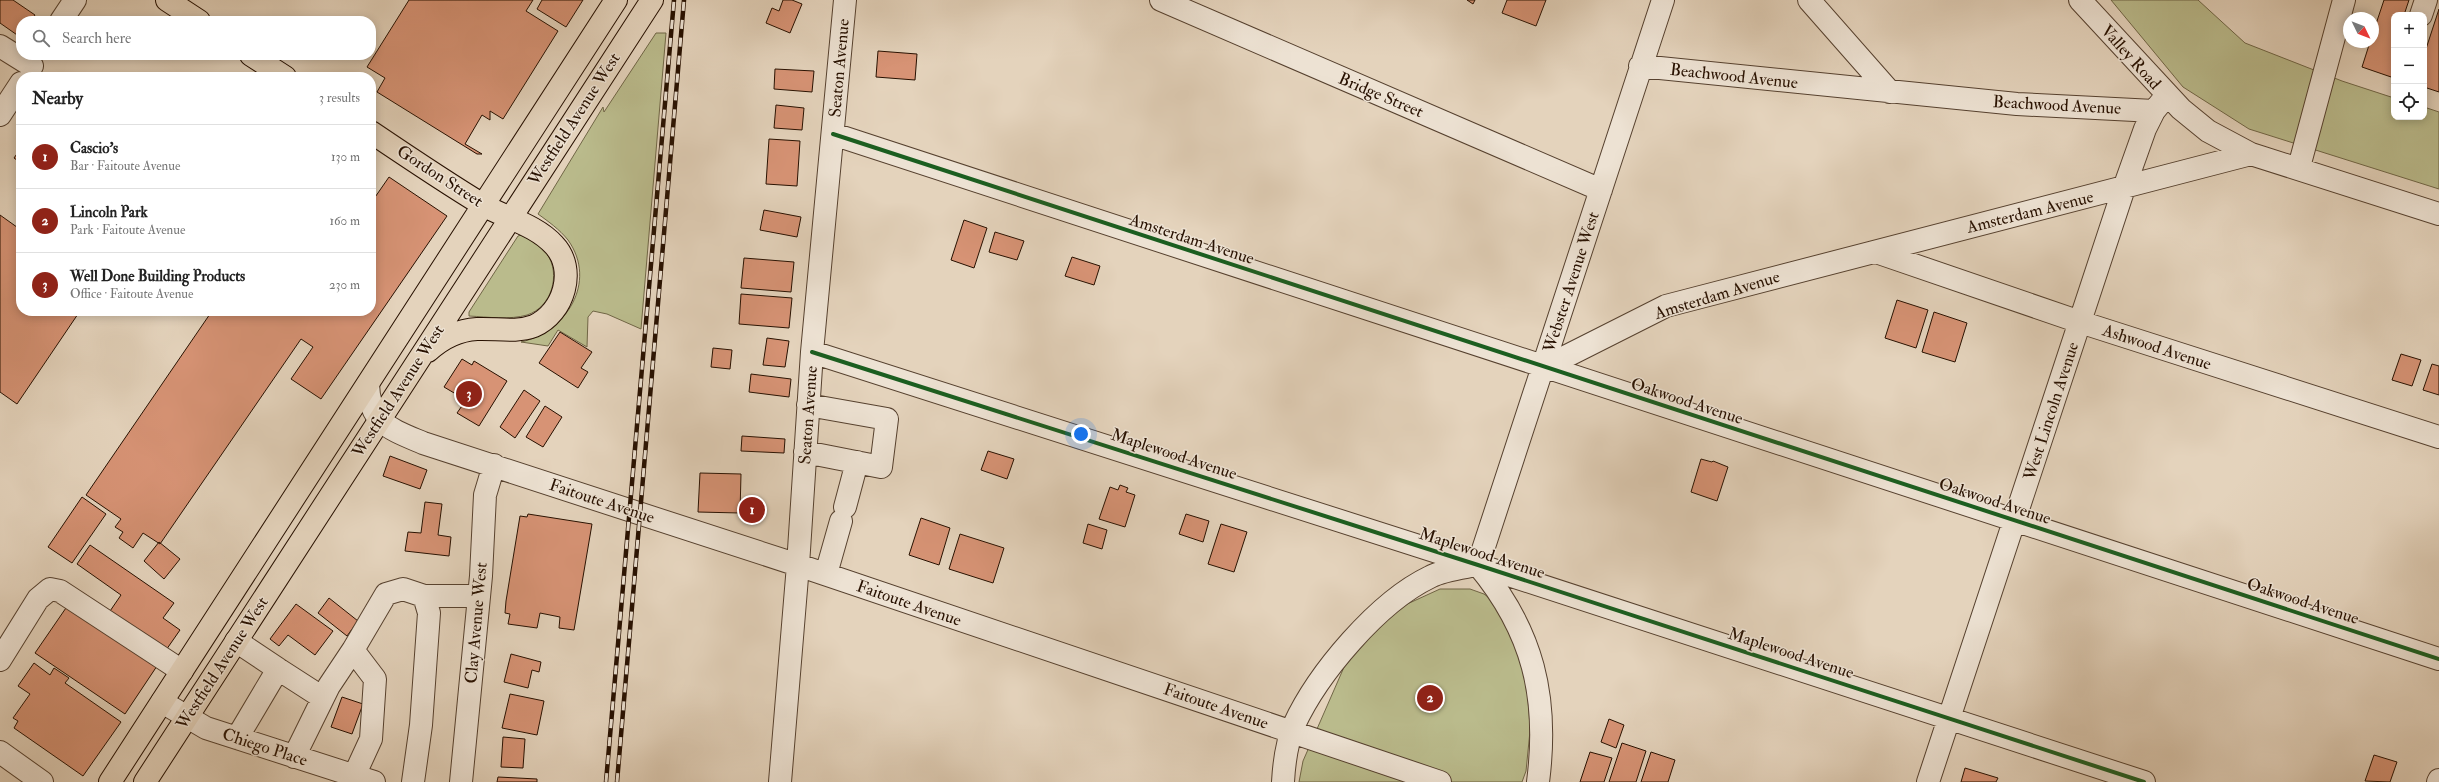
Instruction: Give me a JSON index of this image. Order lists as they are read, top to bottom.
{
  "streets": {
    "main road": ["Westfield Avenue West", "Gordon Street"],
    "street": [
      "Valley Road",
      "Seaton Avenue",
      "Beachwood Avenue",
      "Bridge Street",
      "Amsterdam Avenue",
      "Webster Avenue West",
      "Ashwood Avenue",
      "Oakwood Avenue",
      "West Lincoln Avenue",
      "Maplewood Avenue",
      "Faitoute Avenue",
      "Clay Avenue West",
      "Chiego Place"
    ]
  },
  "crossings": [
    ["Valley Road", "Beachwood Avenue"],
    ["Valley Road", "West Lincoln Avenue"],
    ["Seaton Avenue", "Amsterdam Avenue"],
    ["Seaton Avenue", "Maplewood Avenue"],
    ["Seaton Avenue", "Faitoute Avenue"],
    ["Beachwood Avenue", "Webster Avenue West"],
    ["Beachwood Avenue", "West Lincoln Avenue"],
    ["Bridge Street", "Webster Avenue West"],
    ["Westfield Avenue West", "Gordon Street"],
    ["Westfield Avenue West", "Faitoute Avenue"],
    ["Westfield Avenue West", "Chiego Place"],
    ["Amsterdam Avenue", "Webster Avenue West"],
    ["Amsterdam Avenue", "Ashwood Avenue"],
    ["Amsterdam Avenue", "Oakwood Avenue"],
    ["Amsterdam Avenue", "West Lincoln Avenue"],
    ["Webster Avenue West", "Oakwood Avenue"],
    ["Webster Avenue West", "Maplewood Avenue"],
    ["Ashwood Avenue", "West Lincoln Avenue"],
    ["Oakwood Avenue", "West Lincoln Avenue"],
    ["West Lincoln Avenue", "Maplewood Avenue"],
    ["Faitoute Avenue", "Clay Avenue West"]
  ],
  "north": "bottom right",
  "page": {
    "map_buttons": ["+", "−"],
    "search": "Search here",
    "heading": ["Nearby", "3 results"],
    "list": [
      {
        "mark": "1",
        "name": "Cascio's",
        "note": "Bar · Faitoute Avenue",
        "value": "130 m"
      },
      {
        "mark": "2",
        "name": "Lincoln Park",
        "note": "Park · Faitoute Avenue",
        "value": "160 m"
      },
      {
        "mark": "3",
        "name": "Well Done Building Products",
        "note": "Office · Faitoute Avenue",
        "value": "230 m"
      }
    ],
    "pins": ["3", "1", "2"]
  }
}
